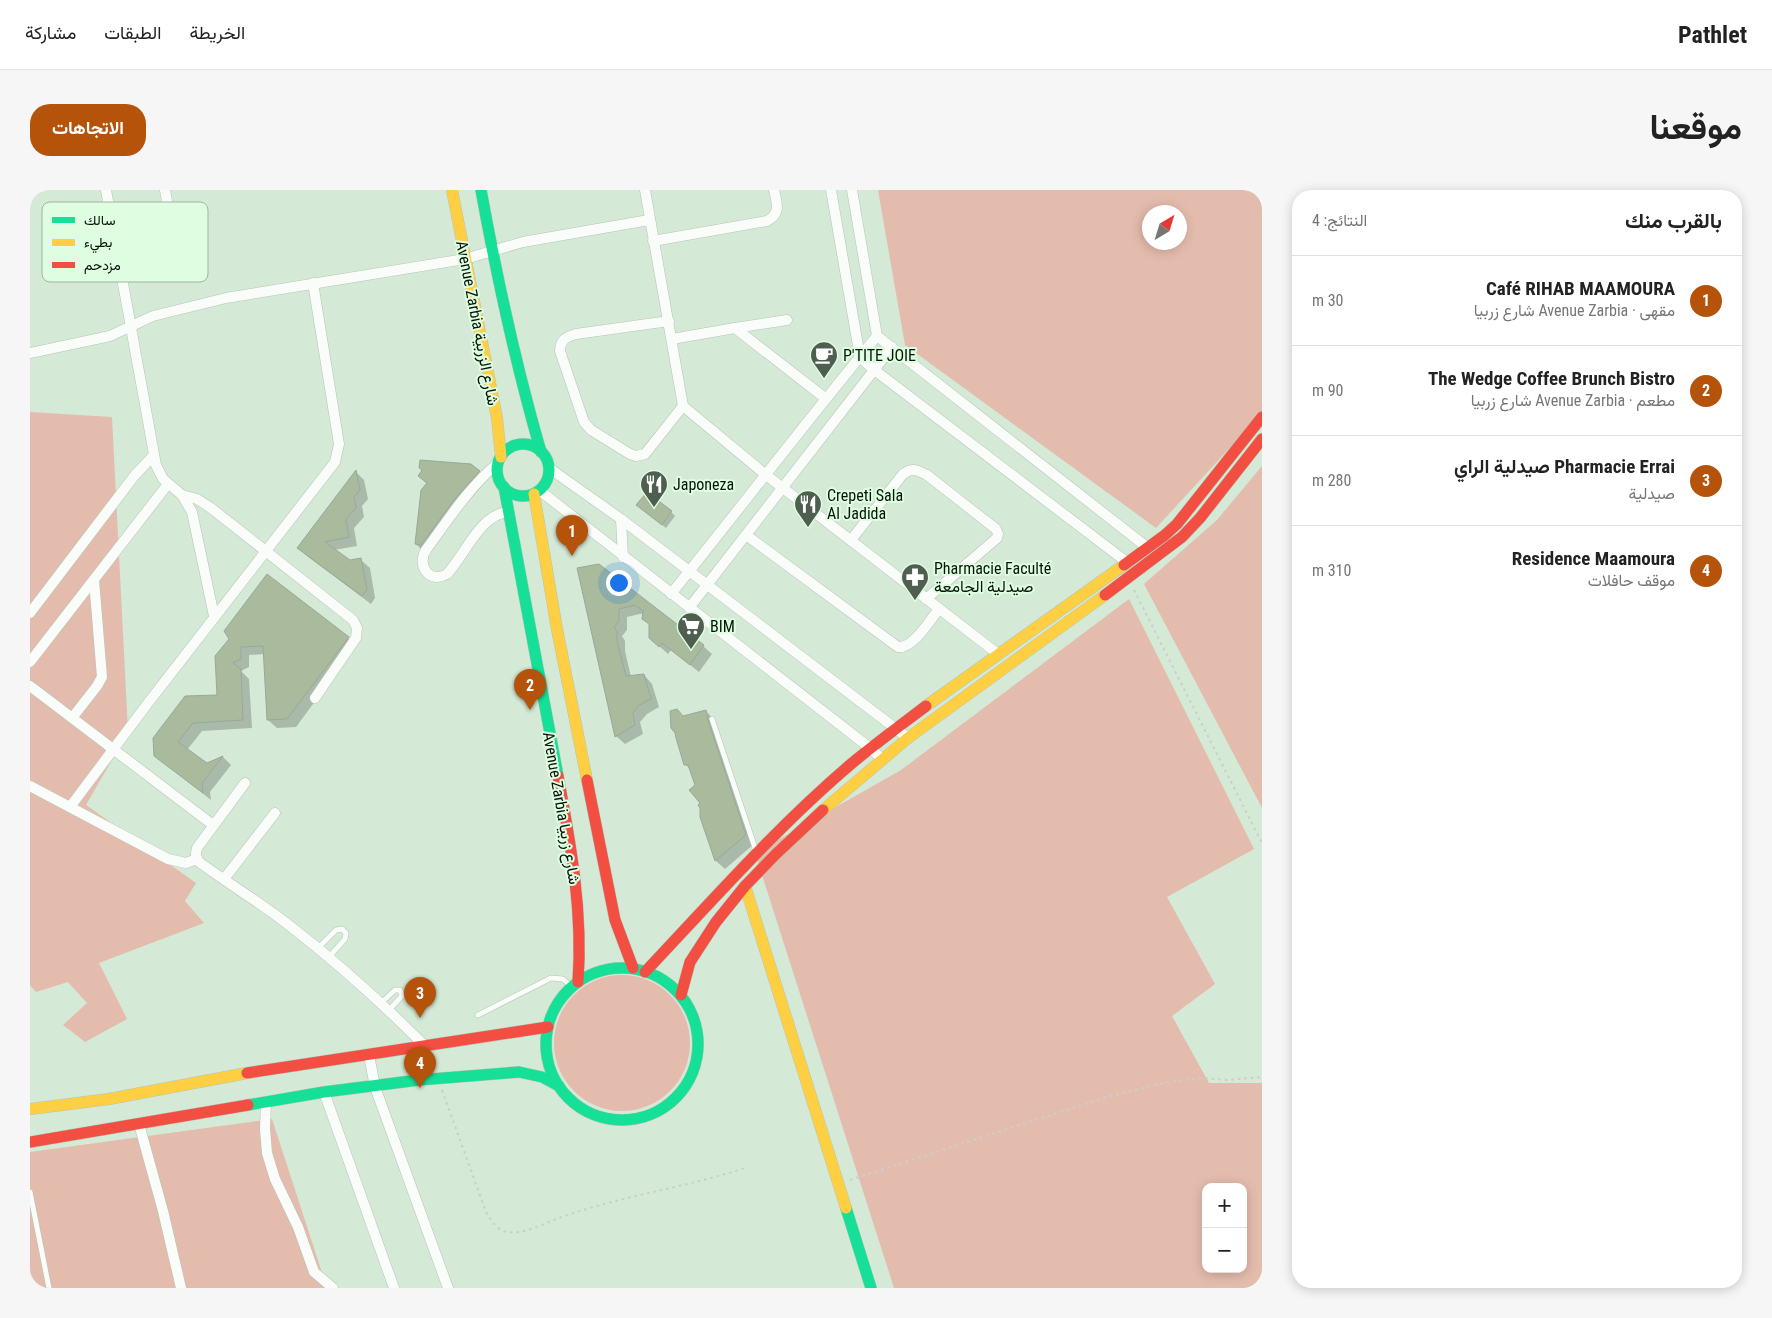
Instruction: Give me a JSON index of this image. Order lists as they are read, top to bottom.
{
  "streets": {
    "main road": ["Avenue Zarbia شارع الزربية", "Avenue Zarbia شارع زربيا"]
  },
  "crossings": [
    ["Avenue Zarbia شارع الزربية", "Avenue Zarbia شارع زربيا"]
  ],
  "places": {
    "cafe": ["P'TITE JOIE"],
    "restaurant": ["Japoneza", "Crepeti Sala Al Jadida"],
    "pharmacy": ["Pharmacie Faculté صيدلية الجامعة"],
    "supermarket": ["BIM"]
  },
  "legend": ["سالك", "بطيء", "مزدحم"],
  "north": "top right",
  "page": {
    "header": "Pathlet",
    "nav": ["الخريطة", "الطبقات", "مشاركة"],
    "title": "موقعنا",
    "buttons": "الاتجاهات",
    "heading": ["بالقرب منك", "النتائج: 4"],
    "list": [
      {
        "mark": "1",
        "name": "Café RIHAB MAAMOURA",
        "note": "مقهى · Avenue Zarbia شارع زربيا",
        "value": "30 m"
      },
      {
        "mark": "2",
        "name": "The Wedge Coffee Brunch Bistro",
        "note": "مطعم · Avenue Zarbia شارع زربيا",
        "value": "90 m"
      },
      {
        "mark": "3",
        "name": "Pharmacie Errai صيدلية الراي",
        "note": "صيدلية",
        "value": "280 m"
      },
      {
        "mark": "4",
        "name": "Residence Maamoura",
        "note": "موقف حافلات",
        "value": "310 m"
      }
    ],
    "pins": [
      "1",
      "2",
      "3",
      "4"
    ],
    "map_buttons": ["+", "−"]
  }
}
